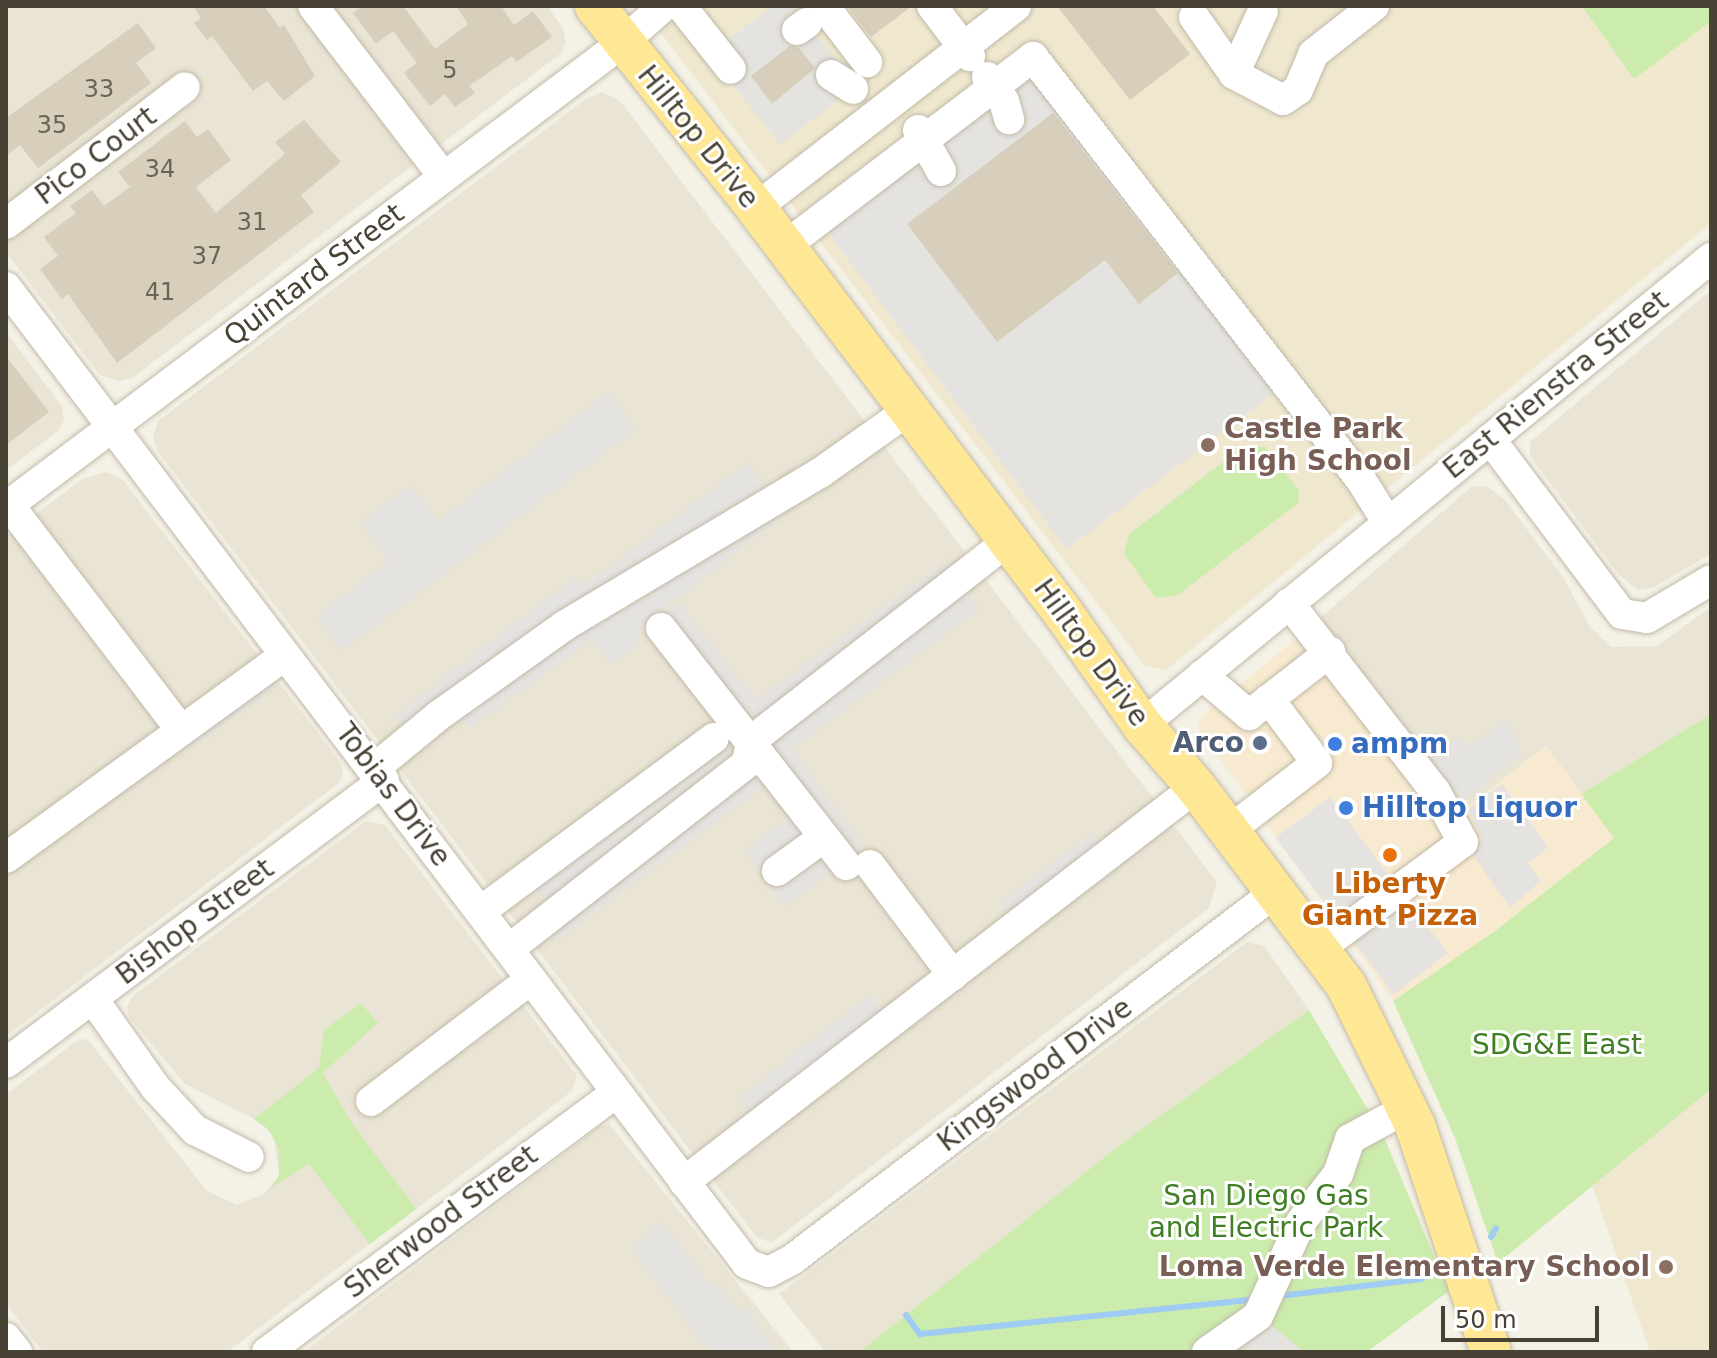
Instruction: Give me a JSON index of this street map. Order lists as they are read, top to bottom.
{
  "streets": {
    "main road": ["Hilltop Drive"],
    "street": [
      "Pico Court",
      "Quintard Street",
      "East Rienstra Street",
      "Tobias Drive",
      "Bishop Street",
      "Kingswood Drive",
      "Sherwood Street"
    ]
  },
  "crossings": [
    ["Hilltop Drive", "Quintard Street"],
    ["Hilltop Drive", "East Rienstra Street"],
    ["Hilltop Drive", "Bishop Street"],
    ["Hilltop Drive", "Kingswood Drive"],
    ["Quintard Street", "Tobias Drive"],
    ["Tobias Drive", "Bishop Street"],
    ["Tobias Drive", "Kingswood Drive"],
    ["Tobias Drive", "Sherwood Street"]
  ],
  "parks": ["SDG&E East", "San Diego Gas and Electric Park"],
  "places": [
    "Castle Park High School",
    "Arco",
    "ampm",
    "Hilltop Liquor",
    "Liberty Giant Pizza",
    "Loma Verde Elementary School"
  ],
  "house_numbers": [
    "5",
    "33",
    "35",
    "34",
    "31",
    "37",
    "41"
  ],
  "scale_bar": "50 m"
}
